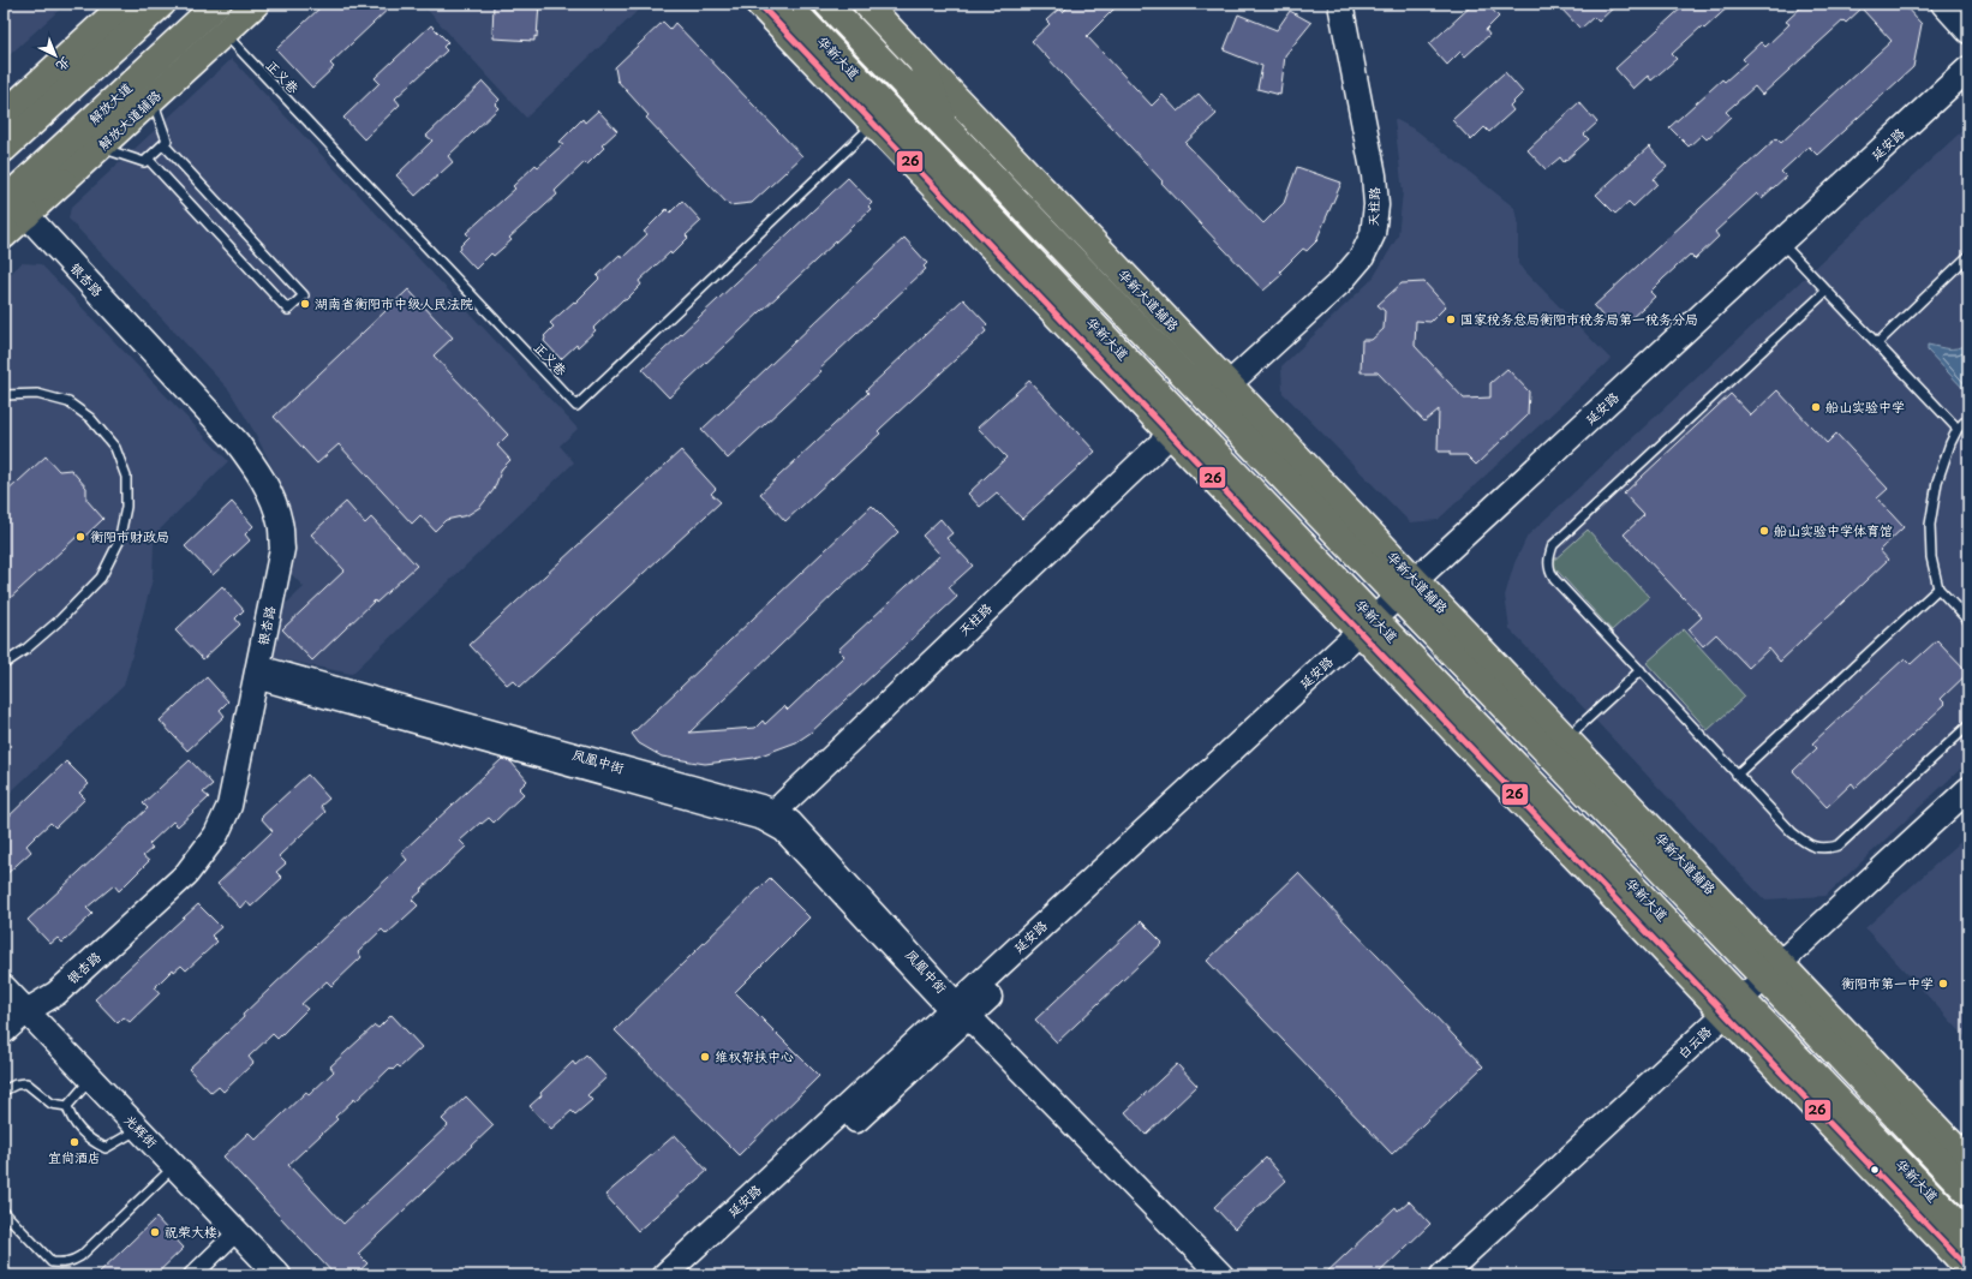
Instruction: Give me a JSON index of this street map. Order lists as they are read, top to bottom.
{
  "streets": {
    "main road": [
      "华新大道",
      "解放大道",
      "解放大道辅路",
      "华新大道辅路"
    ],
    "street": [
      "延安路",
      "天柱路",
      "银杏路",
      "凤凰中街",
      "白云路",
      "光辉街"
    ],
    "lane": ["正义巷"]
  },
  "crossings": [
    ["华新大道", "延安路"],
    ["华新大道", "天柱路"],
    ["华新大道", "白云路"],
    ["正义巷", "解放大道辅路"],
    ["解放大道", "解放大道辅路"],
    ["解放大道", "银杏路"],
    ["解放大道辅路", "银杏路"],
    ["延安路", "华新大道辅路"],
    ["延安路", "凤凰中街"],
    ["天柱路", "华新大道辅路"],
    ["天柱路", "凤凰中街"],
    ["银杏路", "凤凰中街"],
    ["银杏路", "光辉街"],
    ["华新大道辅路", "白云路"]
  ],
  "places": [
    "湖南省衡阳市中级人民法院",
    "国家税务总局衡阳市税务局第一税务分局",
    "船山实验中学",
    "船山实验中学体育馆",
    "衡阳市财政局",
    "衡阳市第一中学",
    "维权帮扶中心",
    "宜尚酒店",
    "祝荣大楼"
  ],
  "lines": ["transit line 26"],
  "north": "bottom right"
}
